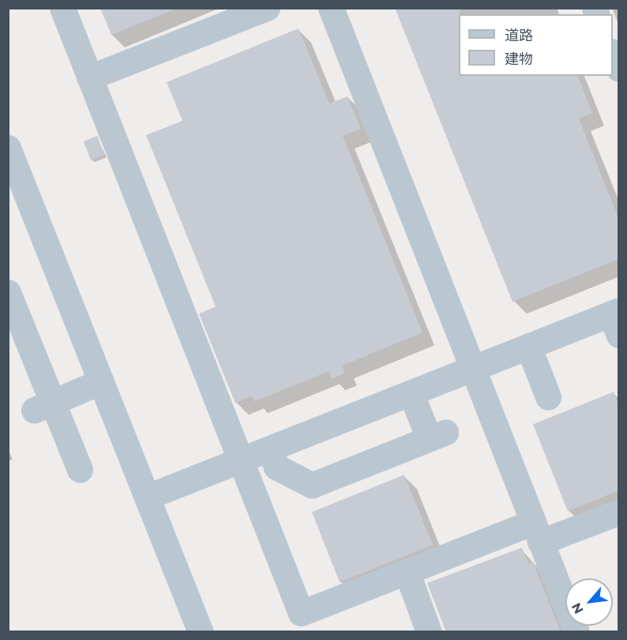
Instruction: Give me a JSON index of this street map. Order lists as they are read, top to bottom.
{
  "legend": ["道路", "建物"],
  "north": "bottom left"
}
